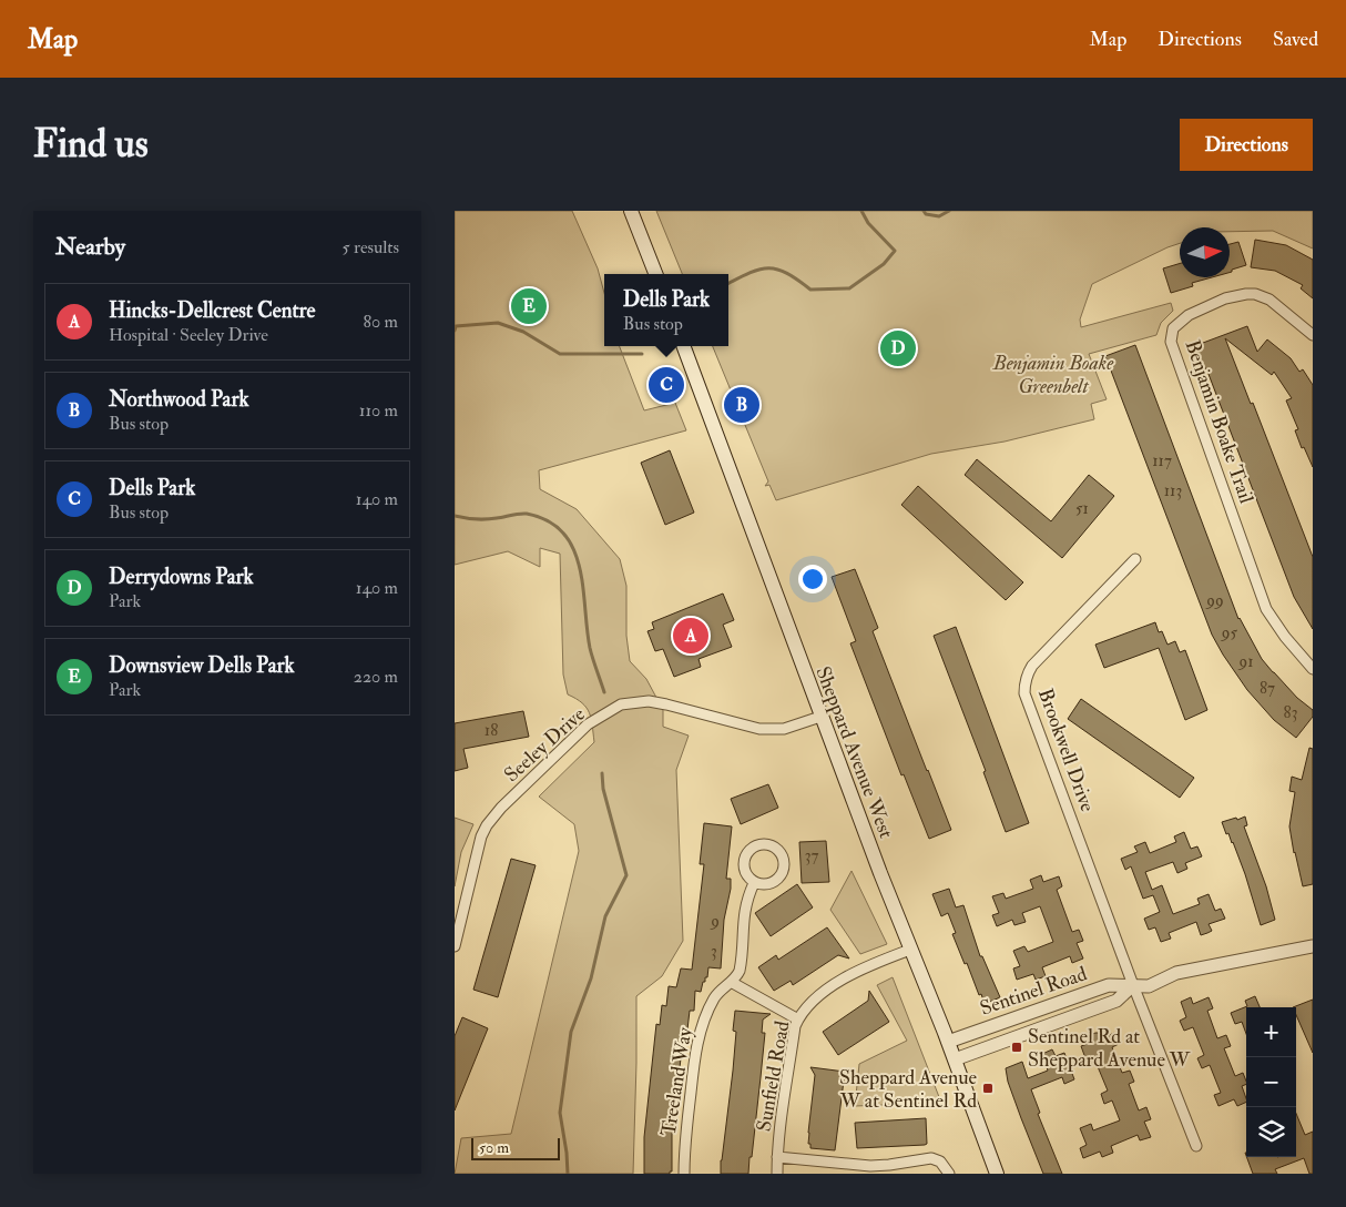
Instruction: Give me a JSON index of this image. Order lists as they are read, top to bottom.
{
  "streets": {
    "main road": ["Sheppard Avenue West"],
    "street": [
      "Benjamin Boake Trail",
      "Seeley Drive",
      "Brookwell Drive",
      "Sentinel Road",
      "Sunfield Road",
      "Treeland Way"
    ]
  },
  "crossings": [
    ["Seeley Drive", "Sheppard Avenue West"],
    ["Brookwell Drive", "Sentinel Road"],
    ["Sheppard Avenue West", "Sentinel Road"],
    ["Sheppard Avenue West", "Sunfield Road"]
  ],
  "parks": ["Benjamin Boake Greenbelt"],
  "places": {
    "transit": ["Sentinel Rd at Sheppard Avenue W", "Sheppard Avenue W at Sentinel Rd"]
  },
  "house_numbers": [
    "117",
    "113",
    "51",
    "99",
    "95",
    "91",
    "87",
    "83",
    "18",
    "37",
    "9",
    "3"
  ],
  "scale_bar": "50 m",
  "north": "right",
  "page": {
    "header": "Map",
    "nav": ["Map", "Directions", "Saved"],
    "buttons": "Directions",
    "title": "Find us",
    "heading": ["Nearby", "5 results"],
    "popup": ["Dells Park", "Bus stop"],
    "list": [
      {
        "mark": "A",
        "name": "Hincks-Dellcrest Centre",
        "note": "Hospital · Seeley Drive",
        "value": "80 m"
      },
      {
        "mark": "B",
        "name": "Northwood Park",
        "note": "Bus stop",
        "value": "110 m"
      },
      {
        "mark": "C",
        "name": "Dells Park",
        "note": "Bus stop",
        "value": "140 m"
      },
      {
        "mark": "D",
        "name": "Derrydowns Park",
        "note": "Park",
        "value": "140 m"
      },
      {
        "mark": "E",
        "name": "Downsview Dells Park",
        "note": "Park",
        "value": "220 m"
      }
    ],
    "pins": [
      "E",
      "D",
      "C",
      "B",
      "A"
    ],
    "map_buttons": ["+", "−"],
    "scale": "50 m"
  }
}
